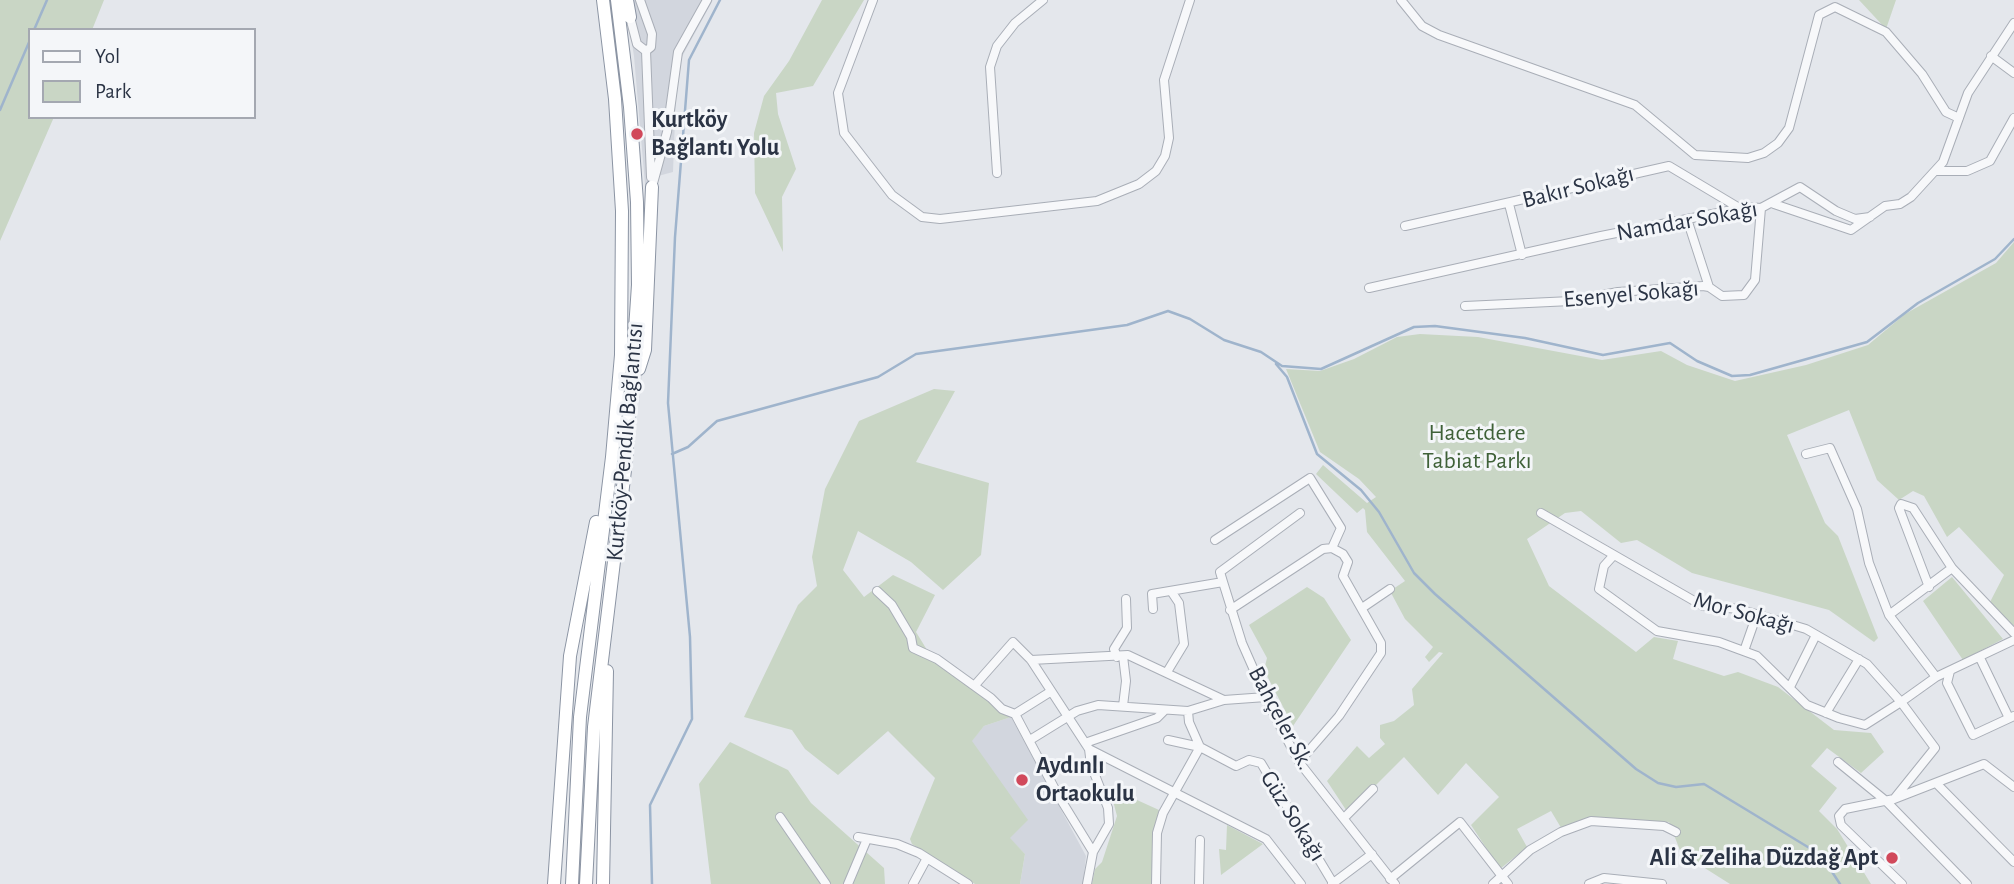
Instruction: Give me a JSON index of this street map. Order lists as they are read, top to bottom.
{
  "streets": {
    "highway": ["Kurtköy-Pendik Bağlantısı"],
    "street": [
      "Bakır Sokağı",
      "Namdar Sokağı",
      "Esenyel Sokağı",
      "Mor Sokağı",
      "Bahçeler Sk.",
      "Güz Sokağı"
    ]
  },
  "crossings": [
    ["Bakır Sokağı", "Namdar Sokağı"],
    ["Namdar Sokağı", "Esenyel Sokağı"]
  ],
  "parks": ["Hacetdere Tabiat Parkı"],
  "places": ["Kurtköy Bağlantı Yolu", "Aydınlı Ortaokulu", "Ali & Zeliha Düzdağ Apt"],
  "legend": ["Yol", "Park"]
}
